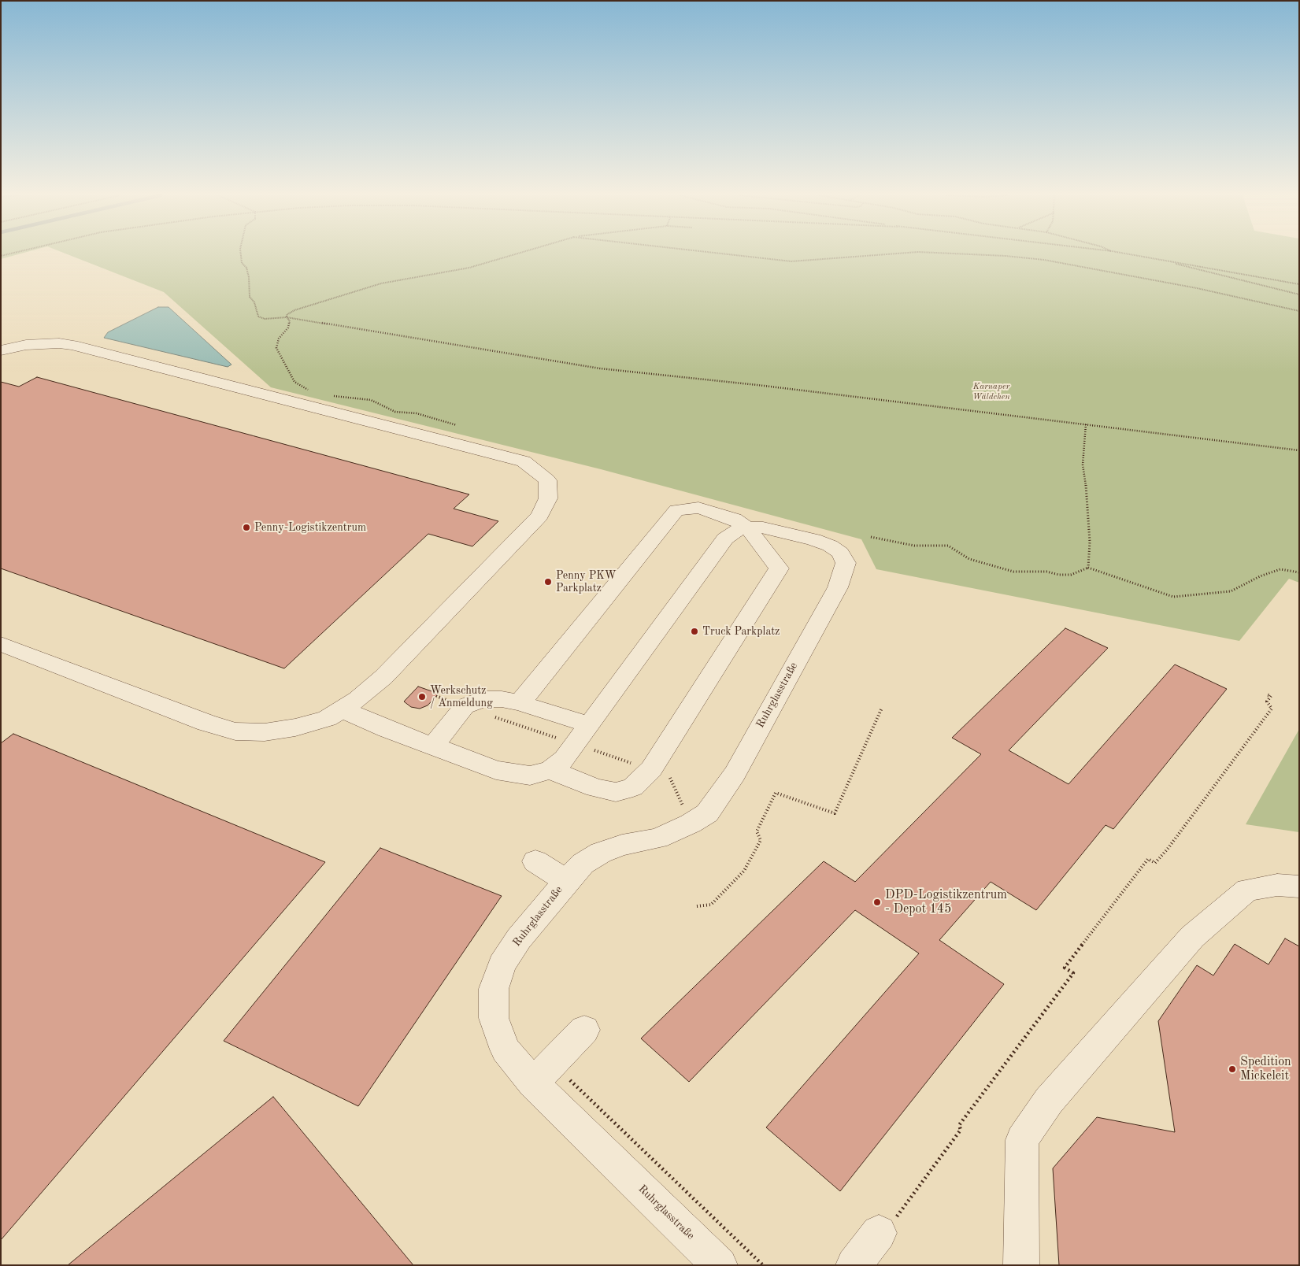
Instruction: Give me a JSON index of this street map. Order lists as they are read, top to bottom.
{
  "streets": {
    "street": ["Ruhrglasstraße"]
  },
  "parks": ["Karnaper Wäldchen"],
  "places": [
    "Penny-Logistikzentrum",
    "Penny PKW Parkplatz",
    "Truck Parkplatz",
    "Werkschutz / Anmeldung",
    "DPD-Logistikzentrum - Depot 145",
    "Spedition Mickeleit"
  ]
}
